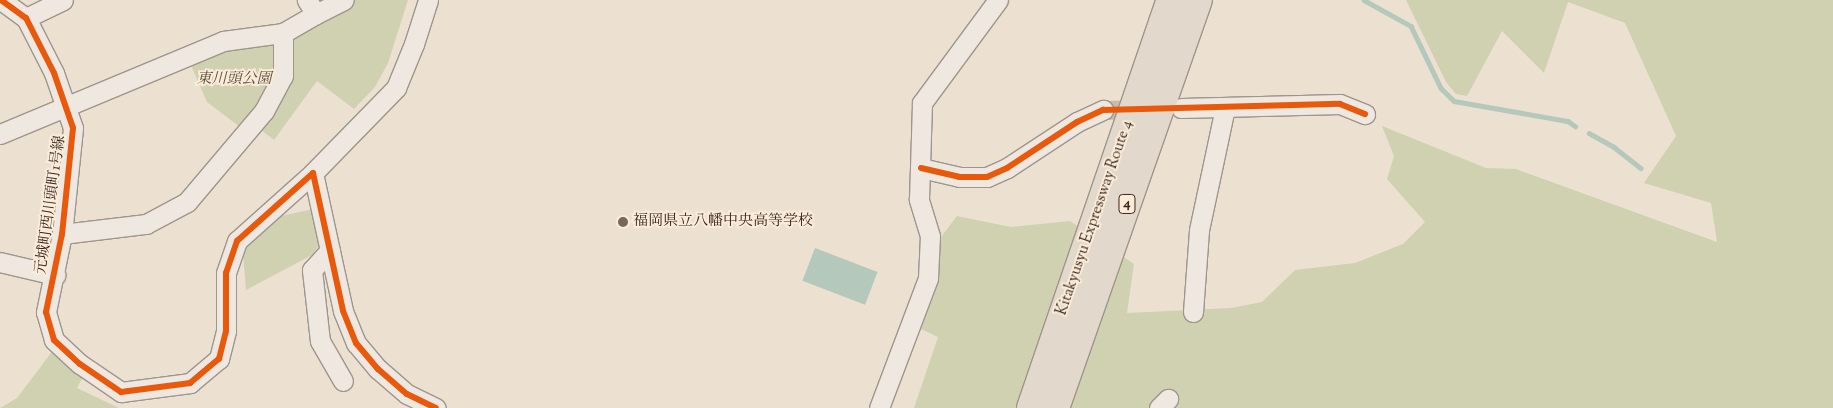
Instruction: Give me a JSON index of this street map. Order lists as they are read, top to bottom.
{
  "streets": {
    "highway": ["4", "Kitakyusyu Expressway Route 4"],
    "street": ["元城町西川頭町1号線"]
  },
  "parks": ["東川頭公園"],
  "places": ["福岡県立八幡中央高等学校"]
}
